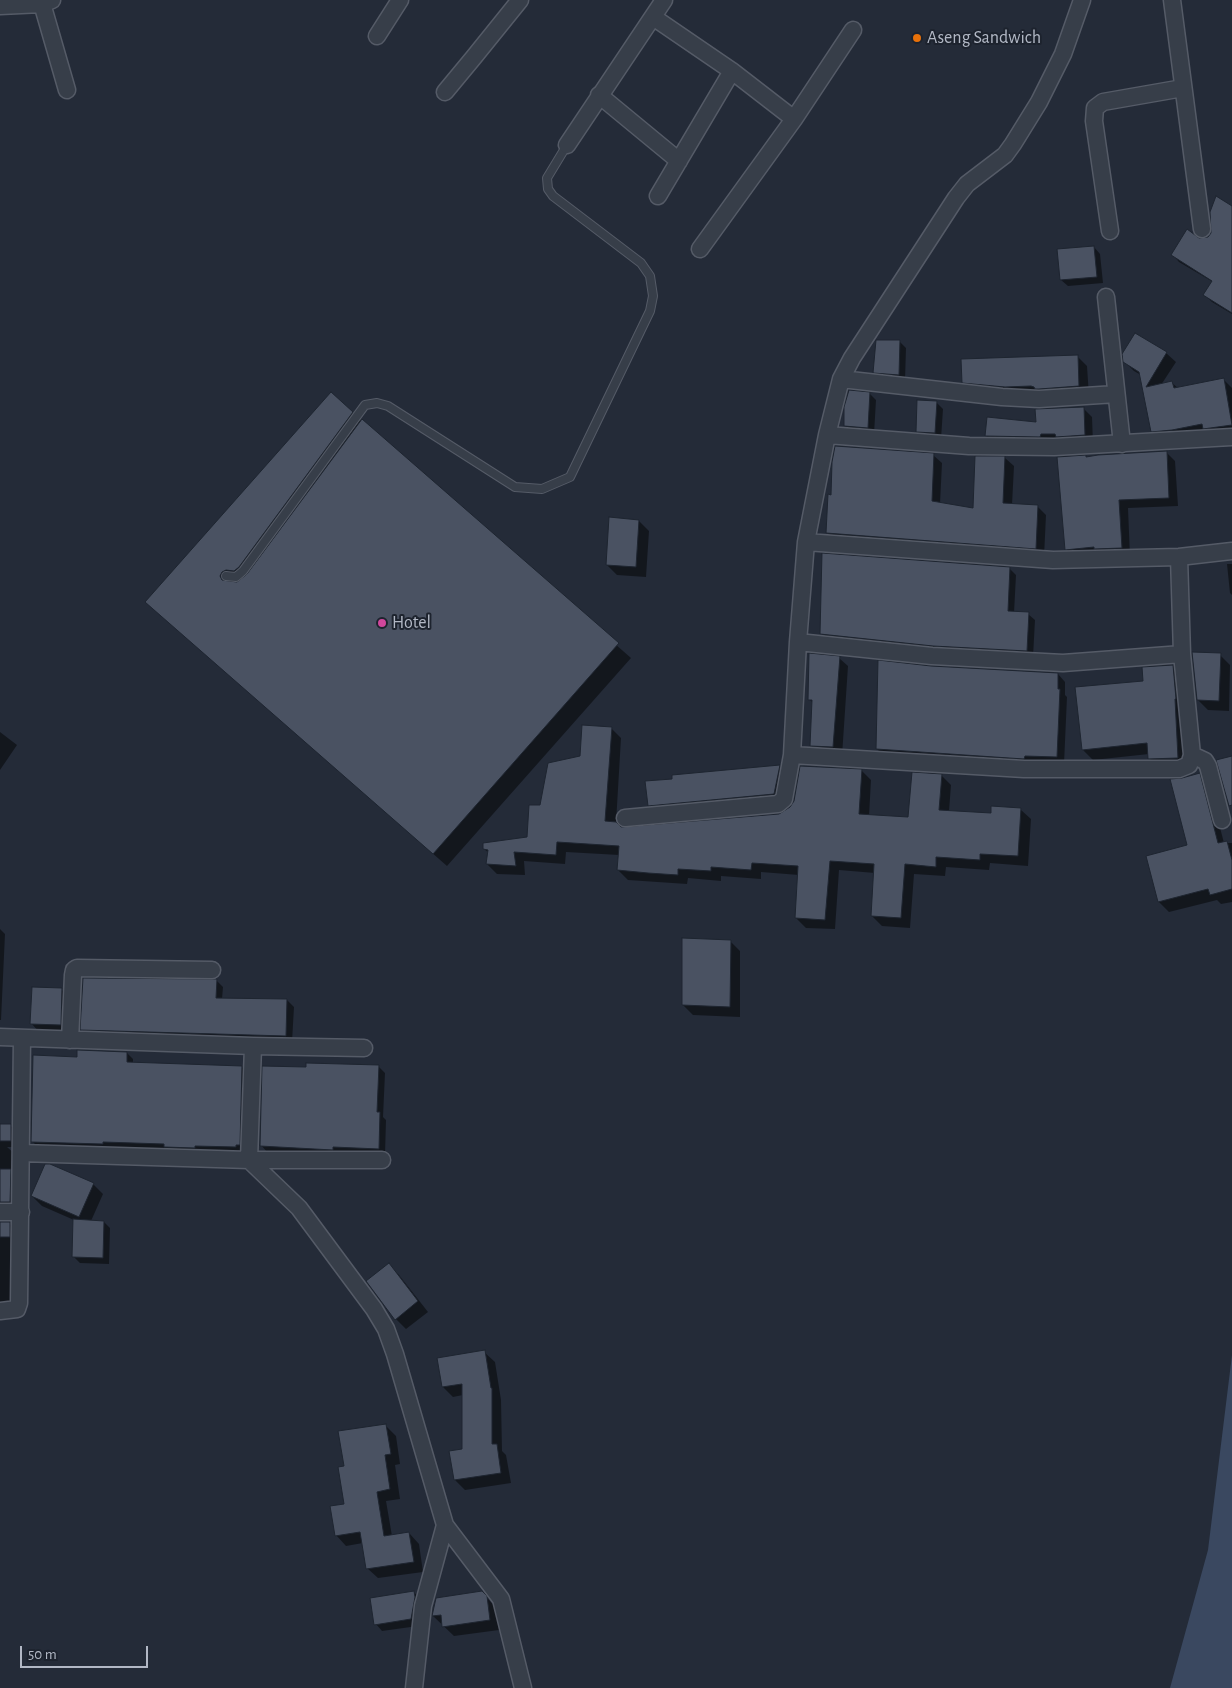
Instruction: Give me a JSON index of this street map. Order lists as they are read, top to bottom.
{
  "places": ["Aseng Sandwich", "Hotel"],
  "scale_bar": "50 m"
}
